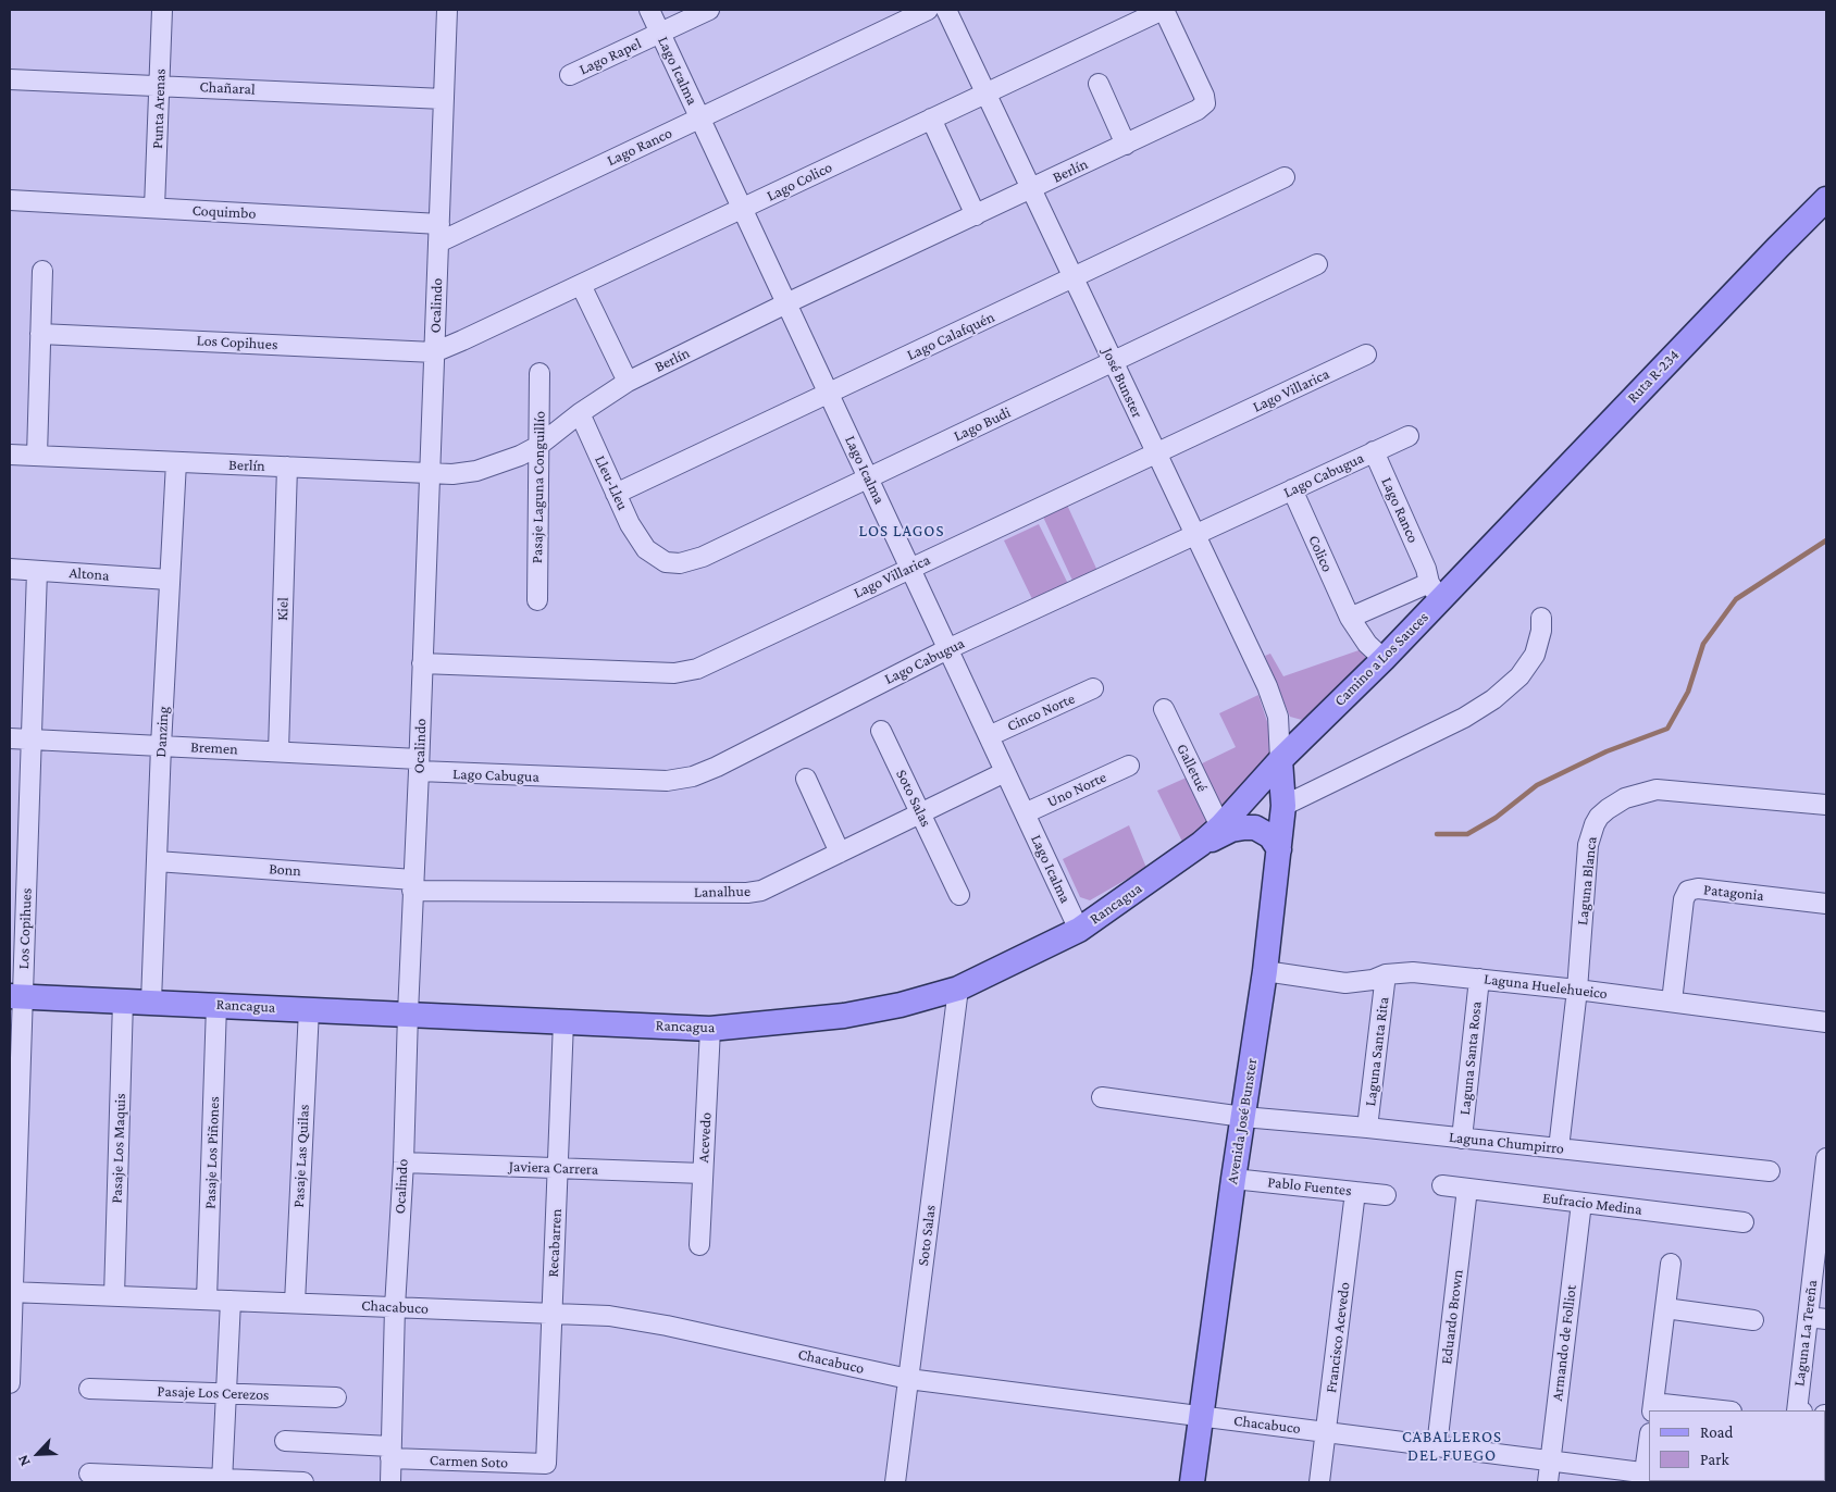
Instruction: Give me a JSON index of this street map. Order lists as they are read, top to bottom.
{
  "streets": {
    "main road": [
      "Ruta R-234",
      "Camino a Los Sauces",
      "Rancagua",
      "Avenida José Bunster"
    ],
    "street": [
      "Lago Rapel",
      "Lago Icalma",
      "Chañaral",
      "Punta Arenas",
      "Lago Ranco",
      "Berlín",
      "Lago Colico",
      "Coquimbo",
      "Ocalindo",
      "Lago Calafquén",
      "Los Copihues",
      "José Bunster",
      "Lago Villarica",
      "Lago Budi",
      "Lago Cabugua",
      "Lleu-Lleu",
      "Pasaje Laguna Conguillío",
      "Colico",
      "Altona",
      "Kiel",
      "Cinco Norte",
      "Danzing",
      "Bremen",
      "Galletué",
      "Uno Norte",
      "Soto Salas",
      "Bonn",
      "Laguna Blanca",
      "Lanalhue",
      "Patagonia",
      "Laguna Huelehueico",
      "Laguna Santa Rita",
      "Laguna Santa Rosa",
      "Acevedo",
      "Laguna Chumpirro",
      "Pasaje Los Maquis",
      "Pasaje Los Piñones",
      "Pasaje Las Quilas",
      "Javiera Carrera",
      "Pablo Fuentes",
      "Eufracio Medina",
      "Recabarren",
      "Chacabuco",
      "Eduardo Brown",
      "Laguna La Tereña",
      "Francisco Acevedo",
      "Armando de Folliot",
      "Pasaje Los Cerezos",
      "Carmen Soto"
    ]
  },
  "crossings": [
    ["Lago Rapel", "Lago Icalma"],
    ["Lago Icalma", "Lago Ranco"],
    ["Lago Icalma", "Berlín"],
    ["Lago Icalma", "Lago Colico"],
    ["Lago Icalma", "Lago Calafquén"],
    ["Lago Icalma", "Lago Villarica"],
    ["Lago Icalma", "Lago Budi"],
    ["Lago Icalma", "Lago Cabugua"],
    ["Lago Icalma", "Cinco Norte"],
    ["Lago Icalma", "Uno Norte"],
    ["Lago Icalma", "Lanalhue"],
    ["Lago Icalma", "Rancagua"],
    ["Chañaral", "Punta Arenas"],
    ["Chañaral", "Ocalindo"],
    ["Punta Arenas", "Coquimbo"],
    ["Lago Ranco", "Coquimbo"],
    ["Lago Ranco", "Ocalindo"],
    ["Lago Ranco", "Lago Cabugua"],
    ["Lago Ranco", "Camino a Los Sauces"],
    ["Berlín", "Lago Colico"],
    ["Berlín", "Ocalindo"],
    ["Berlín", "José Bunster"],
    ["Berlín", "Lleu-Lleu"],
    ["Berlín", "Pasaje Laguna Conguillío"],
    ["Berlín", "Kiel"],
    ["Berlín", "Danzing"],
    ["Lago Colico", "Ocalindo"],
    ["Lago Colico", "Los Copihues"],
    ["Lago Colico", "José Bunster"],
    ["Coquimbo", "Ocalindo"],
    ["Ocalindo", "Los Copihues"],
    ["Ocalindo", "Lago Villarica"],
    ["Ocalindo", "Lago Cabugua"],
    ["Ocalindo", "Bremen"],
    ["Ocalindo", "Bonn"],
    ["Ocalindo", "Lanalhue"],
    ["Ocalindo", "Rancagua"],
    ["Ocalindo", "Javiera Carrera"],
    ["Ocalindo", "Chacabuco"],
    ["Ocalindo", "Carmen Soto"],
    ["Lago Calafquén", "José Bunster"],
    ["Lago Calafquén", "Lleu-Lleu"],
    ["Los Copihues", "Altona"],
    ["Los Copihues", "Bremen"],
    ["Los Copihues", "Rancagua"],
    ["Los Copihues", "Chacabuco"],
    ["Ruta R-234", "Camino a Los Sauces"],
    ["José Bunster", "Lago Villarica"],
    ["José Bunster", "Lago Budi"],
    ["José Bunster", "Lago Cabugua"],
    ["José Bunster", "Camino a Los Sauces"],
    ["José Bunster", "Rancagua"],
    ["José Bunster", "Avenida José Bunster"],
    ["Lago Budi", "Lleu-Lleu"],
    ["Lago Cabugua", "Colico"],
    ["Lago Cabugua", "Bremen"],
    ["Colico", "Camino a Los Sauces"],
    ["Altona", "Danzing"],
    ["Kiel", "Bremen"],
    ["Camino a Los Sauces", "Rancagua"],
    ["Camino a Los Sauces", "Avenida José Bunster"],
    ["Danzing", "Bremen"],
    ["Danzing", "Bonn"],
    ["Danzing", "Rancagua"],
    ["Galletué", "Rancagua"],
    ["Soto Salas", "Lanalhue"],
    ["Soto Salas", "Rancagua"],
    ["Soto Salas", "Chacabuco"],
    ["Bonn", "Lanalhue"],
    ["Laguna Blanca", "Laguna Huelehueico"],
    ["Laguna Blanca", "Laguna Chumpirro"],
    ["Patagonia", "Laguna Huelehueico"],
    ["Rancagua", "Avenida José Bunster"],
    ["Rancagua", "Acevedo"],
    ["Rancagua", "Pasaje Los Maquis"],
    ["Rancagua", "Pasaje Los Piñones"],
    ["Rancagua", "Pasaje Las Quilas"],
    ["Rancagua", "Recabarren"],
    ["Laguna Huelehueico", "Laguna Santa Rita"],
    ["Laguna Huelehueico", "Laguna Santa Rosa"],
    ["Laguna Huelehueico", "Avenida José Bunster"],
    ["Laguna Santa Rita", "Laguna Chumpirro"],
    ["Laguna Santa Rosa", "Laguna Chumpirro"],
    ["Avenida José Bunster", "Laguna Chumpirro"],
    ["Avenida José Bunster", "Pablo Fuentes"],
    ["Avenida José Bunster", "Chacabuco"],
    ["Acevedo", "Javiera Carrera"],
    ["Pasaje Los Maquis", "Chacabuco"],
    ["Pasaje Los Piñones", "Chacabuco"],
    ["Pasaje Las Quilas", "Chacabuco"],
    ["Javiera Carrera", "Recabarren"],
    ["Pablo Fuentes", "Francisco Acevedo"],
    ["Eufracio Medina", "Eduardo Brown"],
    ["Eufracio Medina", "Armando de Folliot"],
    ["Recabarren", "Chacabuco"],
    ["Recabarren", "Carmen Soto"],
    ["Chacabuco", "Eduardo Brown"],
    ["Chacabuco", "Francisco Acevedo"],
    ["Chacabuco", "Armando de Folliot"]
  ],
  "districts": ["LOS LAGOS", "CABALLEROS DEL FUEGO"],
  "legend": ["Road", "Park"],
  "north": "bottom left"
}
